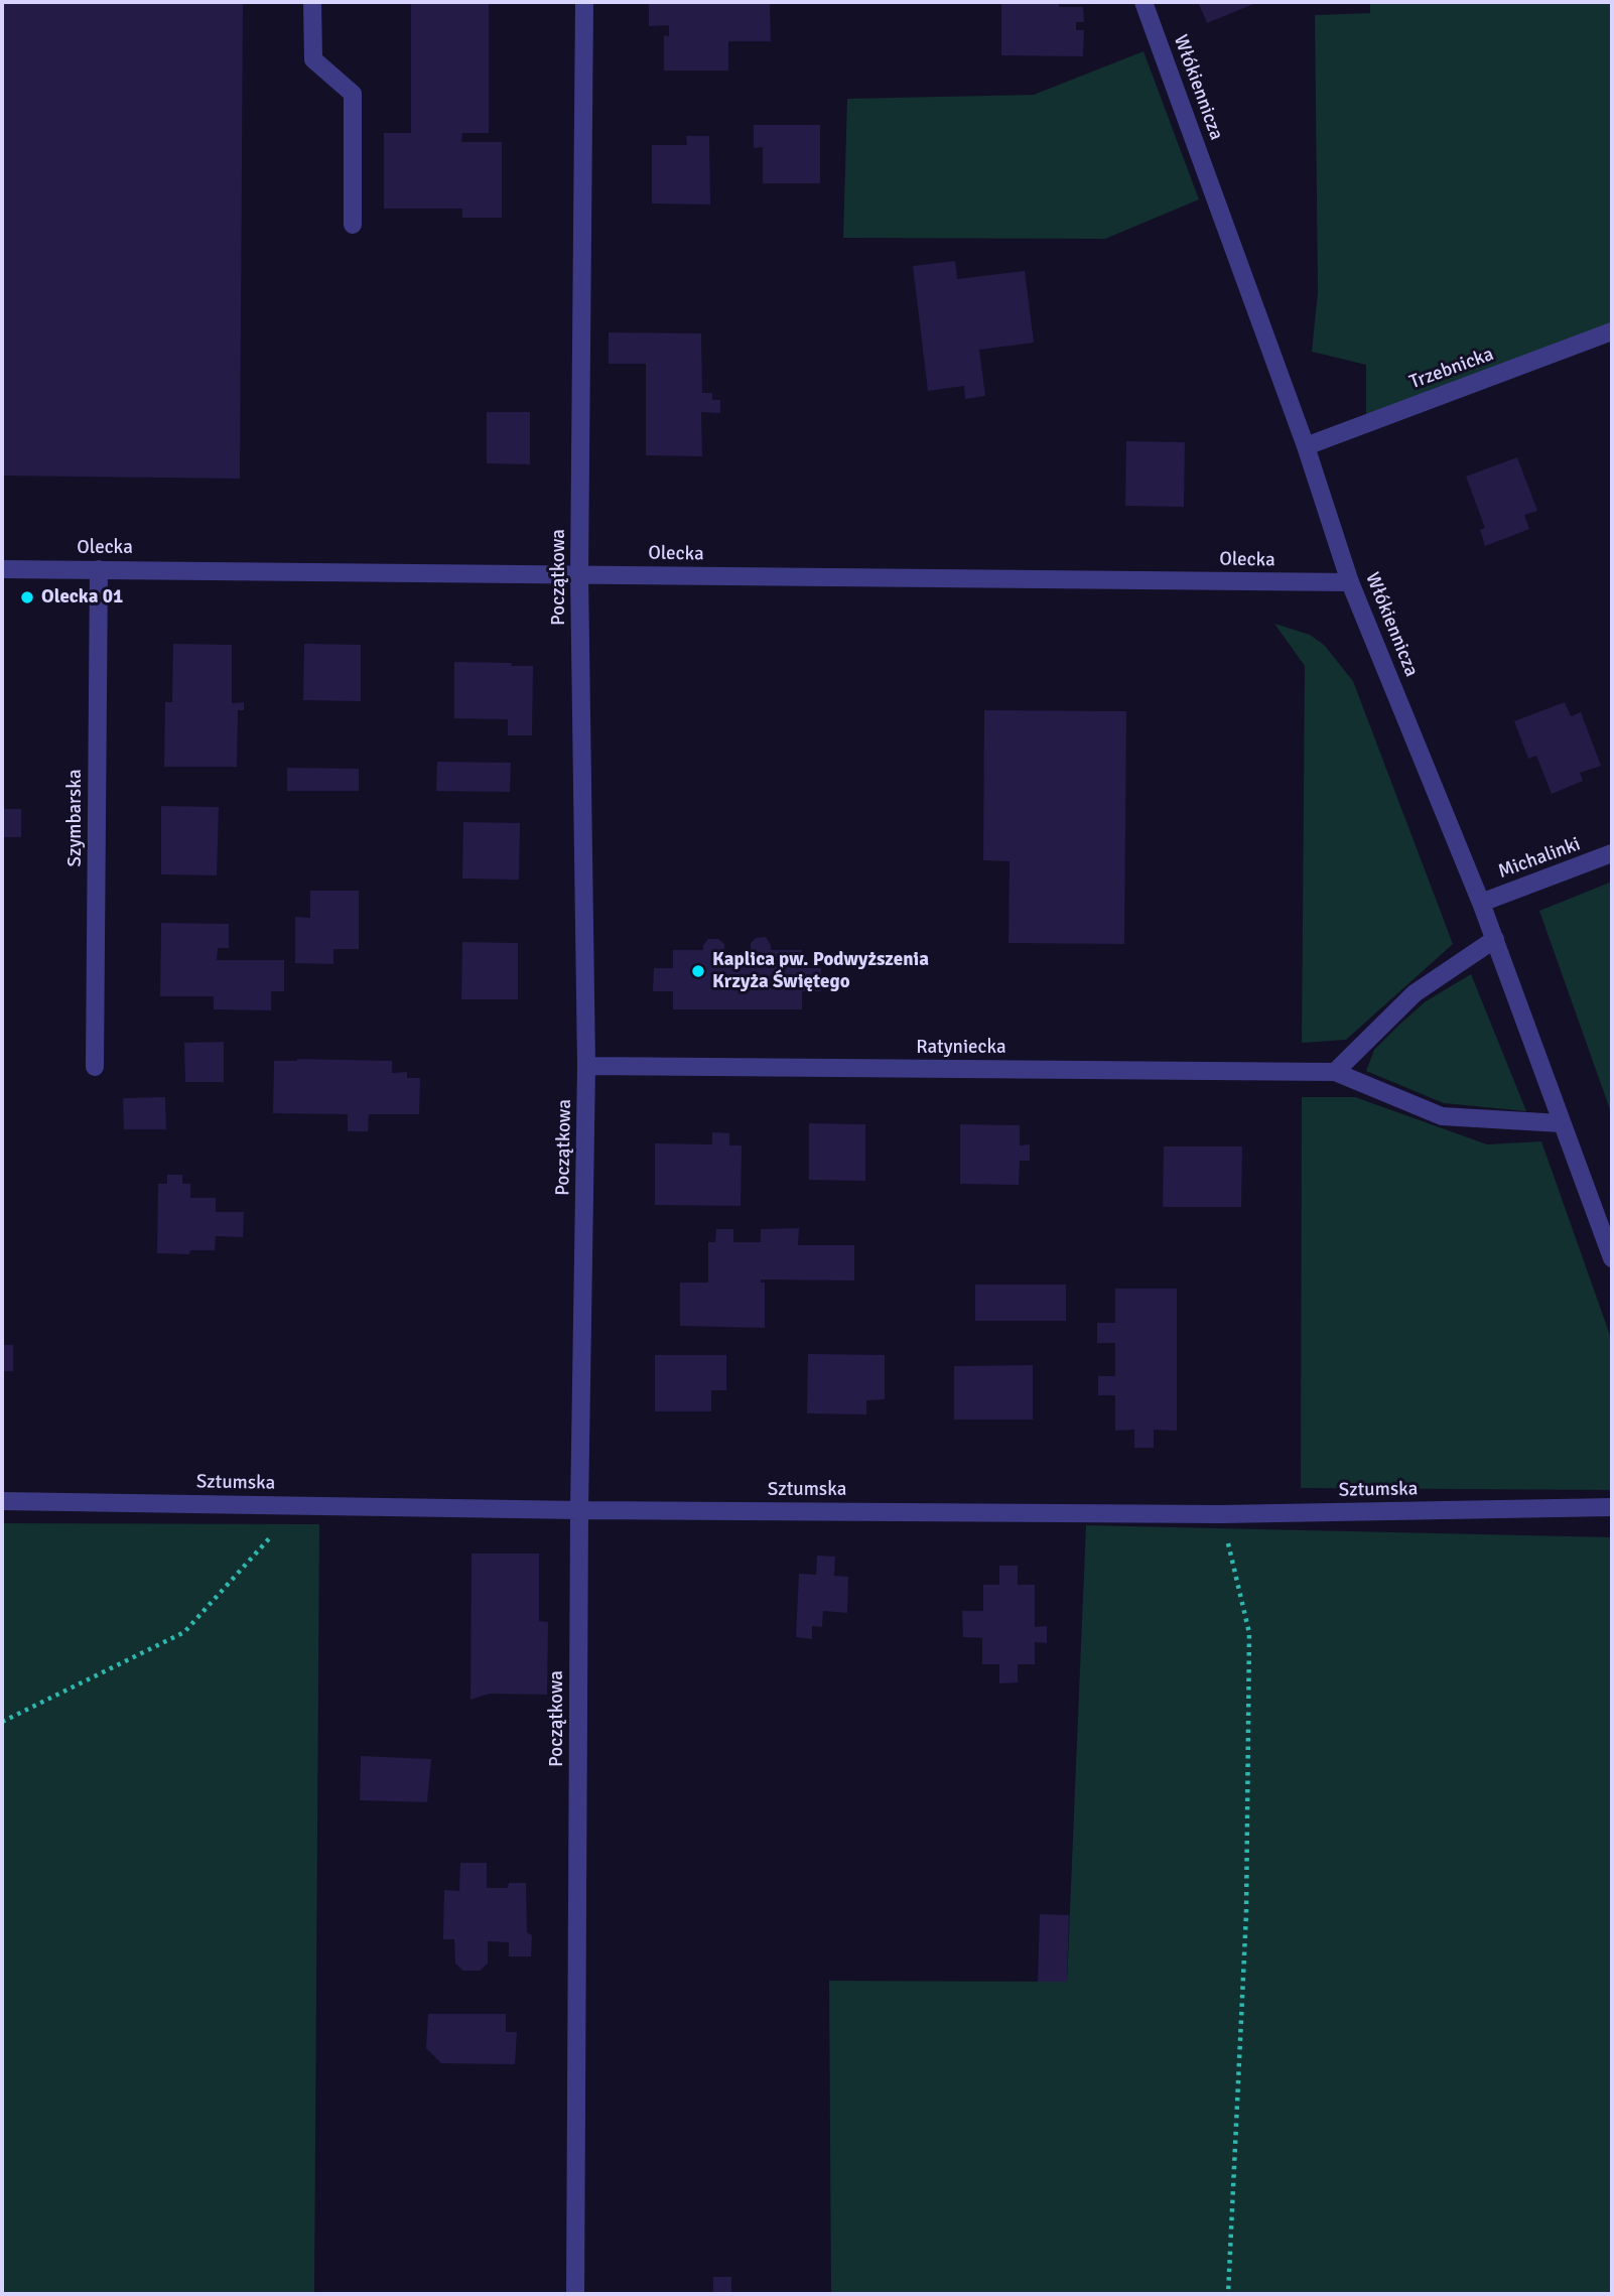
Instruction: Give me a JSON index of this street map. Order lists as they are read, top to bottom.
{
  "streets": {
    "street": [
      "Włókiennicza",
      "Trzebnicka",
      "Olecka",
      "Początkowa",
      "Szymbarska",
      "Michalinki",
      "Ratyniecka",
      "Sztumska"
    ]
  },
  "crossings": [
    ["Włókiennicza", "Trzebnicka"],
    ["Włókiennicza", "Olecka"],
    ["Włókiennicza", "Michalinki"],
    ["Włókiennicza", "Ratyniecka"],
    ["Olecka", "Początkowa"],
    ["Olecka", "Szymbarska"],
    ["Początkowa", "Ratyniecka"],
    ["Początkowa", "Sztumska"]
  ],
  "places": ["Olecka 01", "Kaplica pw. Podwyższenia Krzyża Świętego"]
}
